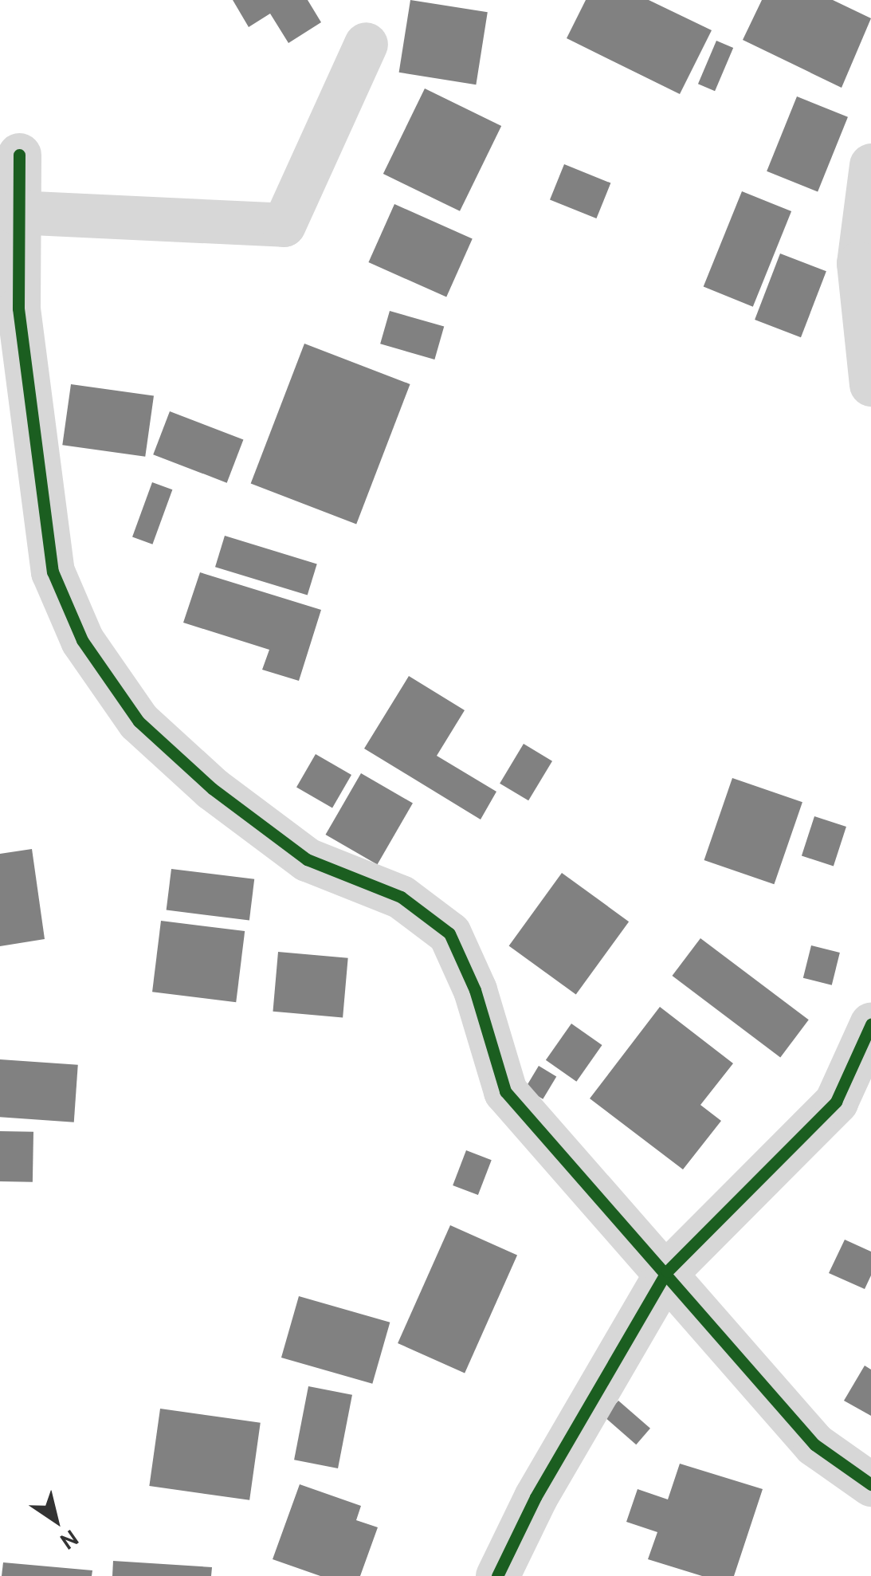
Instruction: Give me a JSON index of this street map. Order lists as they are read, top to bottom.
{
  "north": "bottom right"
}
